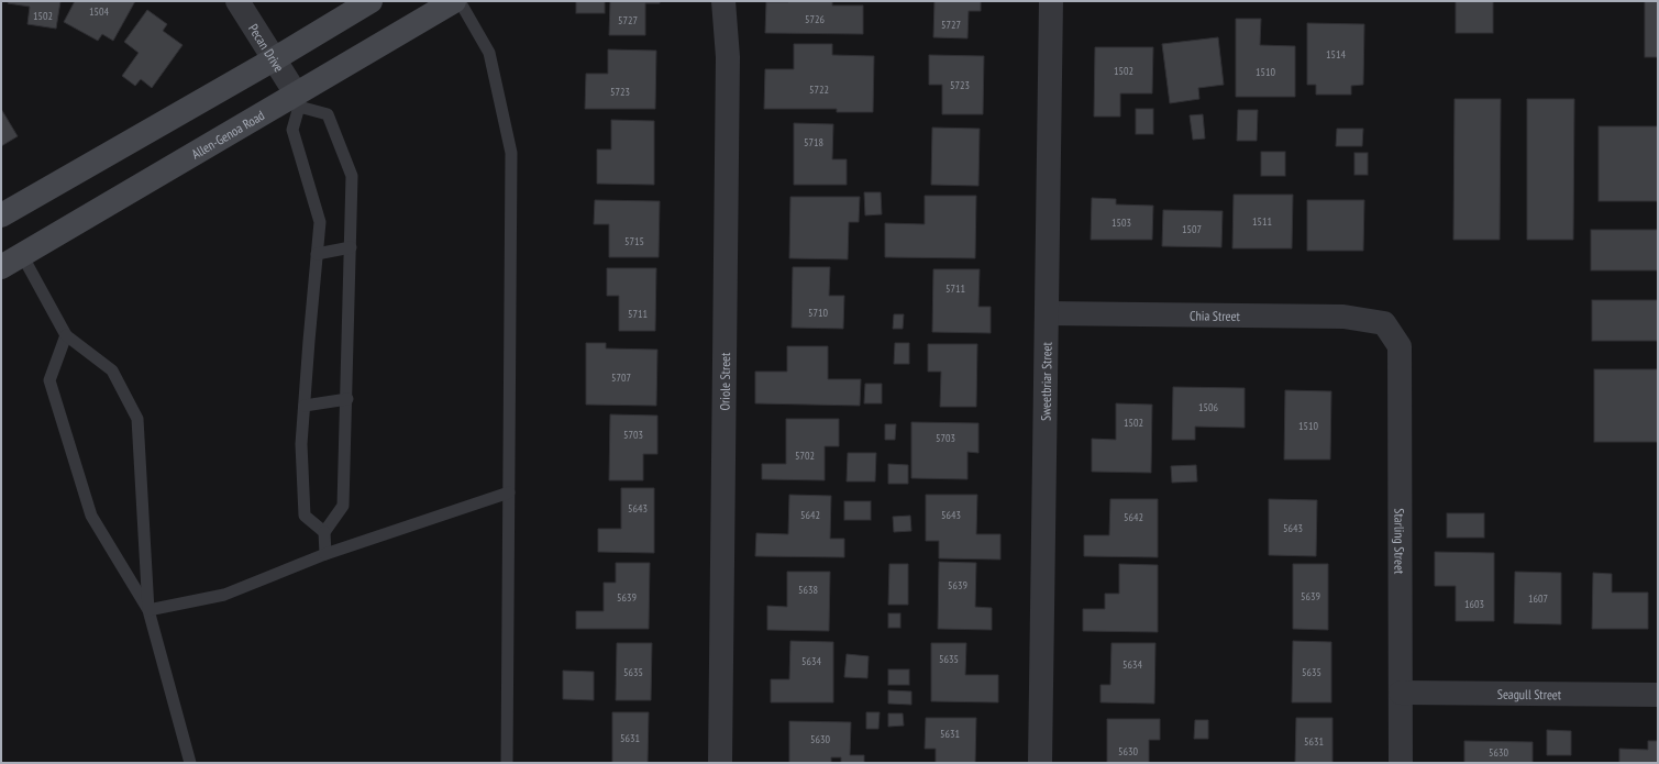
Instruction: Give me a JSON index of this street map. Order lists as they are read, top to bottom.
{
  "streets": {
    "main road": ["Allen-Genoa Road"],
    "street": [
      "Pecan Drive",
      "Chia Street",
      "Oriole Street",
      "Sweetbriar Street",
      "Starling Street",
      "Seagull Street"
    ]
  },
  "crossings": [
    ["Pecan Drive", "Allen-Genoa Road"],
    ["Chia Street", "Sweetbriar Street"],
    ["Chia Street", "Starling Street"],
    ["Starling Street", "Seagull Street"]
  ],
  "house_numbers": [
    "1504",
    "1502",
    "5726",
    "5727",
    "5727",
    "1514",
    "1502",
    "1510",
    "5723",
    "5722",
    "5723",
    "5718",
    "1511",
    "1503",
    "1507",
    "5715",
    "5711",
    "5710",
    "5711",
    "5707",
    "1506",
    "1502",
    "1510",
    "5703",
    "5703",
    "5702",
    "5643",
    "5642",
    "5643",
    "5642",
    "5643",
    "5639",
    "5638",
    "5639",
    "5639",
    "1607",
    "1603",
    "5635",
    "5634",
    "5634",
    "5635",
    "5635",
    "5631",
    "5631",
    "5630",
    "5631",
    "5630",
    "5630"
  ]
}
